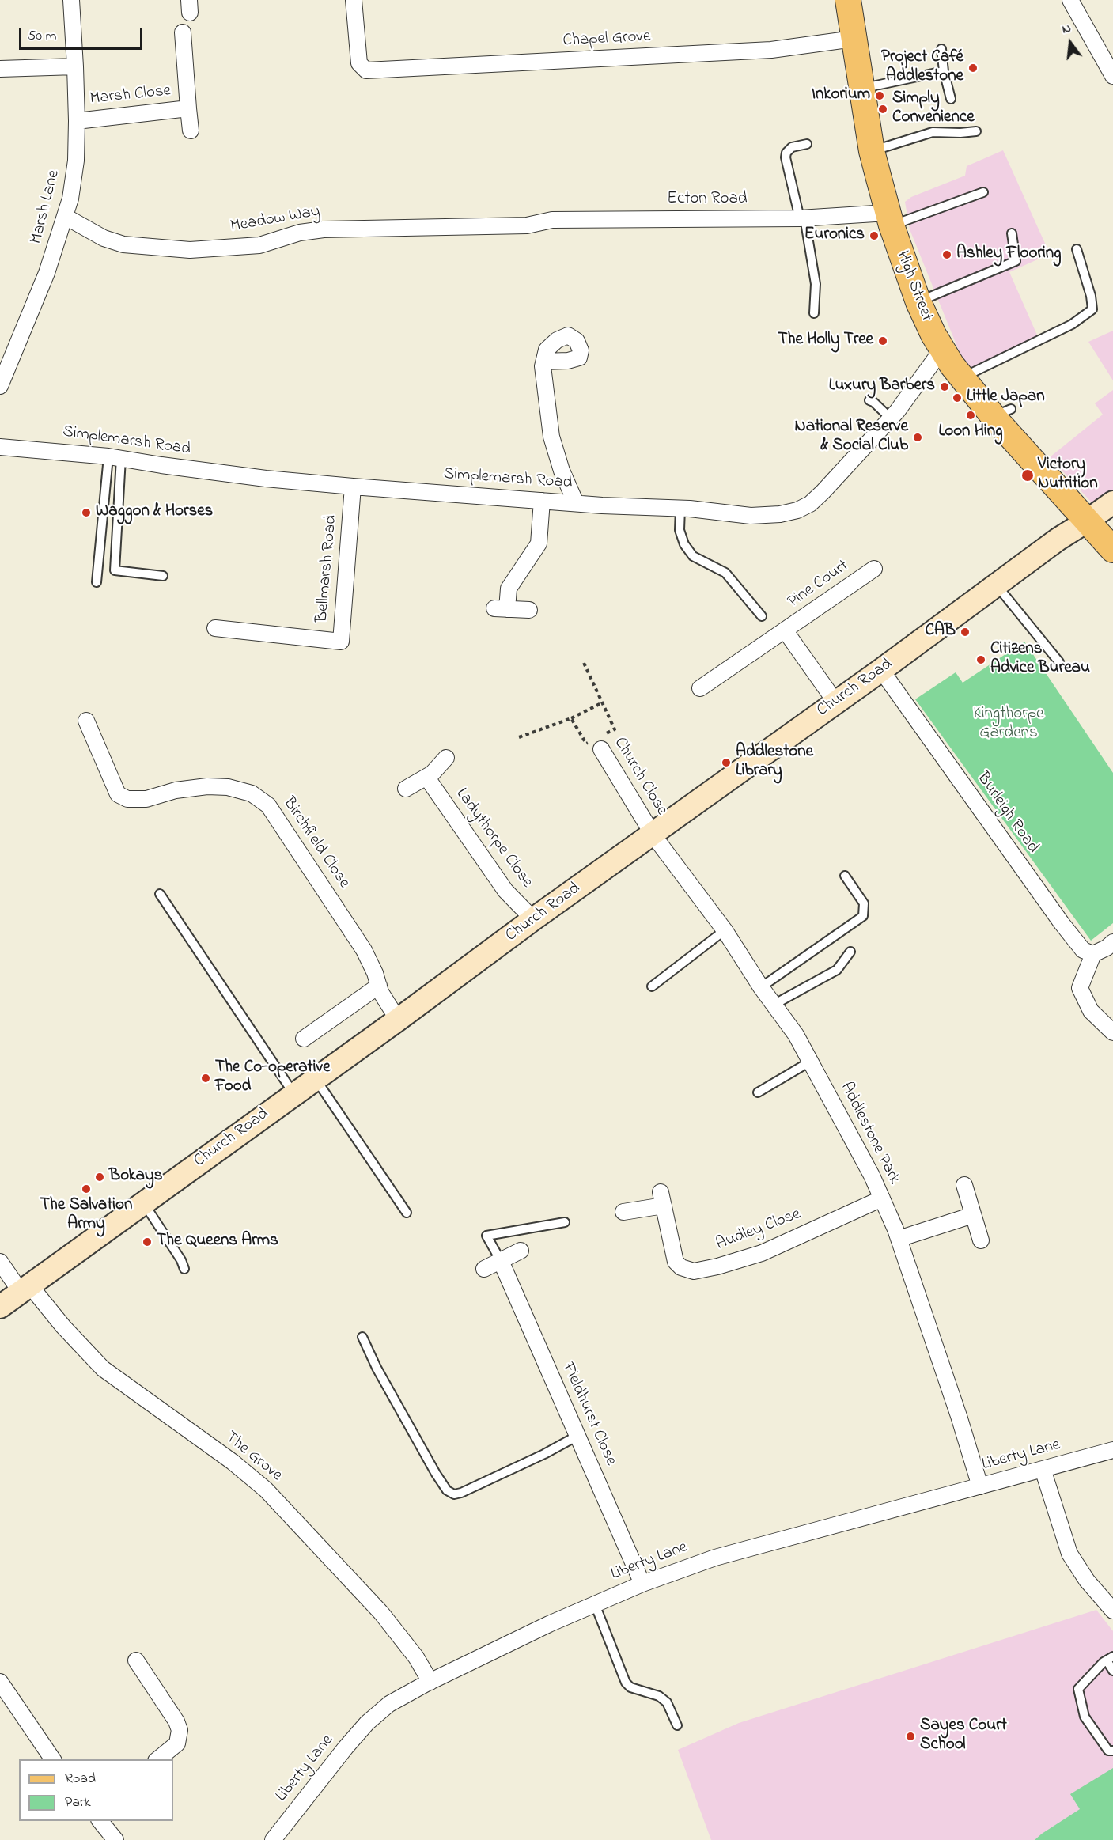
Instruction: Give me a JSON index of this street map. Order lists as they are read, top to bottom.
{
  "streets": {
    "main road": ["High Street", "Church Road"],
    "street": [
      "Chapel Grove",
      "Marsh Close",
      "Ecton Road",
      "Marsh Lane",
      "Meadow Way",
      "Simplemarsh Road",
      "Bellmarsh Road",
      "Pine Court",
      "Church Close",
      "Burleigh Road",
      "Ladythorpe Close",
      "Birchfield Close",
      "Addlestone Park",
      "Audley Close",
      "Fieldhurst Close",
      "Liberty Lane",
      "The Grove"
    ]
  },
  "crossings": [
    ["Chapel Grove", "High Street"],
    ["Marsh Close", "Marsh Lane"],
    ["Ecton Road", "Meadow Way"],
    ["Ecton Road", "High Street"],
    ["Marsh Lane", "Meadow Way"],
    ["High Street", "Simplemarsh Road"],
    ["High Street", "Church Road"],
    ["Simplemarsh Road", "Bellmarsh Road"],
    ["Pine Court", "Church Road"],
    ["Church Road", "Church Close"],
    ["Church Road", "Burleigh Road"],
    ["Church Road", "Ladythorpe Close"],
    ["Church Road", "Birchfield Close"],
    ["Church Road", "Addlestone Park"],
    ["Church Road", "The Grove"],
    ["Church Close", "Addlestone Park"],
    ["Addlestone Park", "Audley Close"],
    ["Addlestone Park", "Liberty Lane"],
    ["Fieldhurst Close", "Liberty Lane"],
    ["Liberty Lane", "The Grove"]
  ],
  "parks": ["Kingthorpe Gardens"],
  "places": [
    "Project Café Addlestone",
    "Inkorium",
    "Simply Convenience",
    "Euronics",
    "Ashley Flooring",
    "The Holly Tree",
    "Luxury Barbers",
    "Little Japan",
    "Loon Hing",
    "National Reserve & Social Club",
    "Victory Nutrition",
    "Waggon & Horses",
    "CAB",
    "Citizens Advice Bureau",
    "Addlestone Library",
    "The Co-operative Food",
    "Bokays",
    "The Salvation Army",
    "The Queens Arms",
    "Sayes Court School"
  ],
  "legend": ["Road", "Park"],
  "scale_bar": "50 m",
  "north": "top"
}
